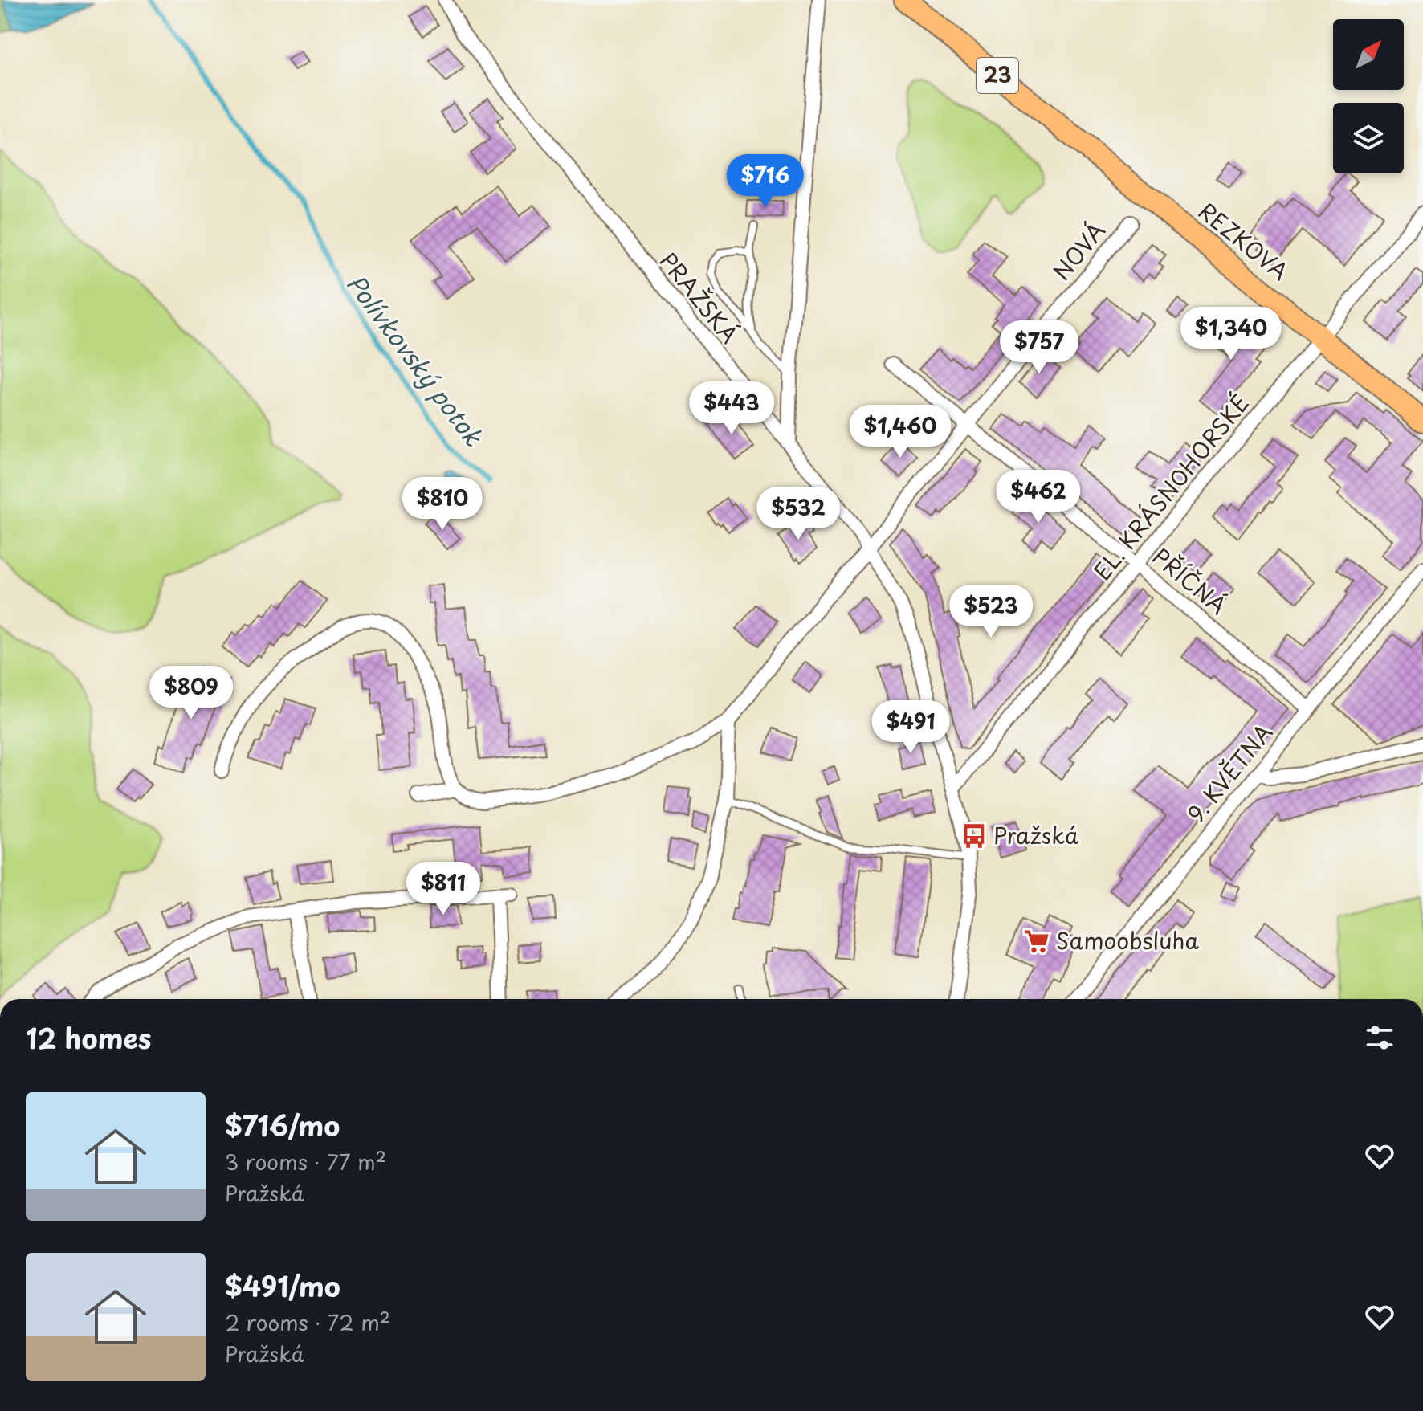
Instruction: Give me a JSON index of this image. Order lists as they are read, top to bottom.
{
  "streets": {
    "main road": ["23", "REZKOVA"],
    "street": [
      "NOVÁ",
      "PRAŽSKÁ",
      "EL. KRÁSNOHORSKÉ",
      "PŘÍČNÁ",
      "9. KVĚTNA"
    ]
  },
  "crossings": [
    ["REZKOVA", "EL. KRÁSNOHORSKÉ"],
    ["NOVÁ", "PRAŽSKÁ"],
    ["NOVÁ", "PŘÍČNÁ"],
    ["PRAŽSKÁ", "EL. KRÁSNOHORSKÉ"],
    ["EL. KRÁSNOHORSKÉ", "PŘÍČNÁ"],
    ["PŘÍČNÁ", "9. KVĚTNA"]
  ],
  "water": ["Polívkovský potok"],
  "places": {
    "bus stop": ["Pražská"],
    "supermarket": ["Samoobsluha"]
  },
  "north": "top right",
  "page": {
    "price": [
      "$716",
      "$1,340",
      "$757",
      "$443",
      "$1,460",
      "$462",
      "$810",
      "$532",
      "$523",
      "$809",
      "$491",
      "$811"
    ],
    "heading": "12 homes",
    "list": [
      {
        "name": "$716/mo",
        "note": "3 rooms · 77 m² · Pražská"
      },
      {
        "name": "$491/mo",
        "note": "2 rooms · 72 m² · Pražská"
      }
    ]
  }
}
